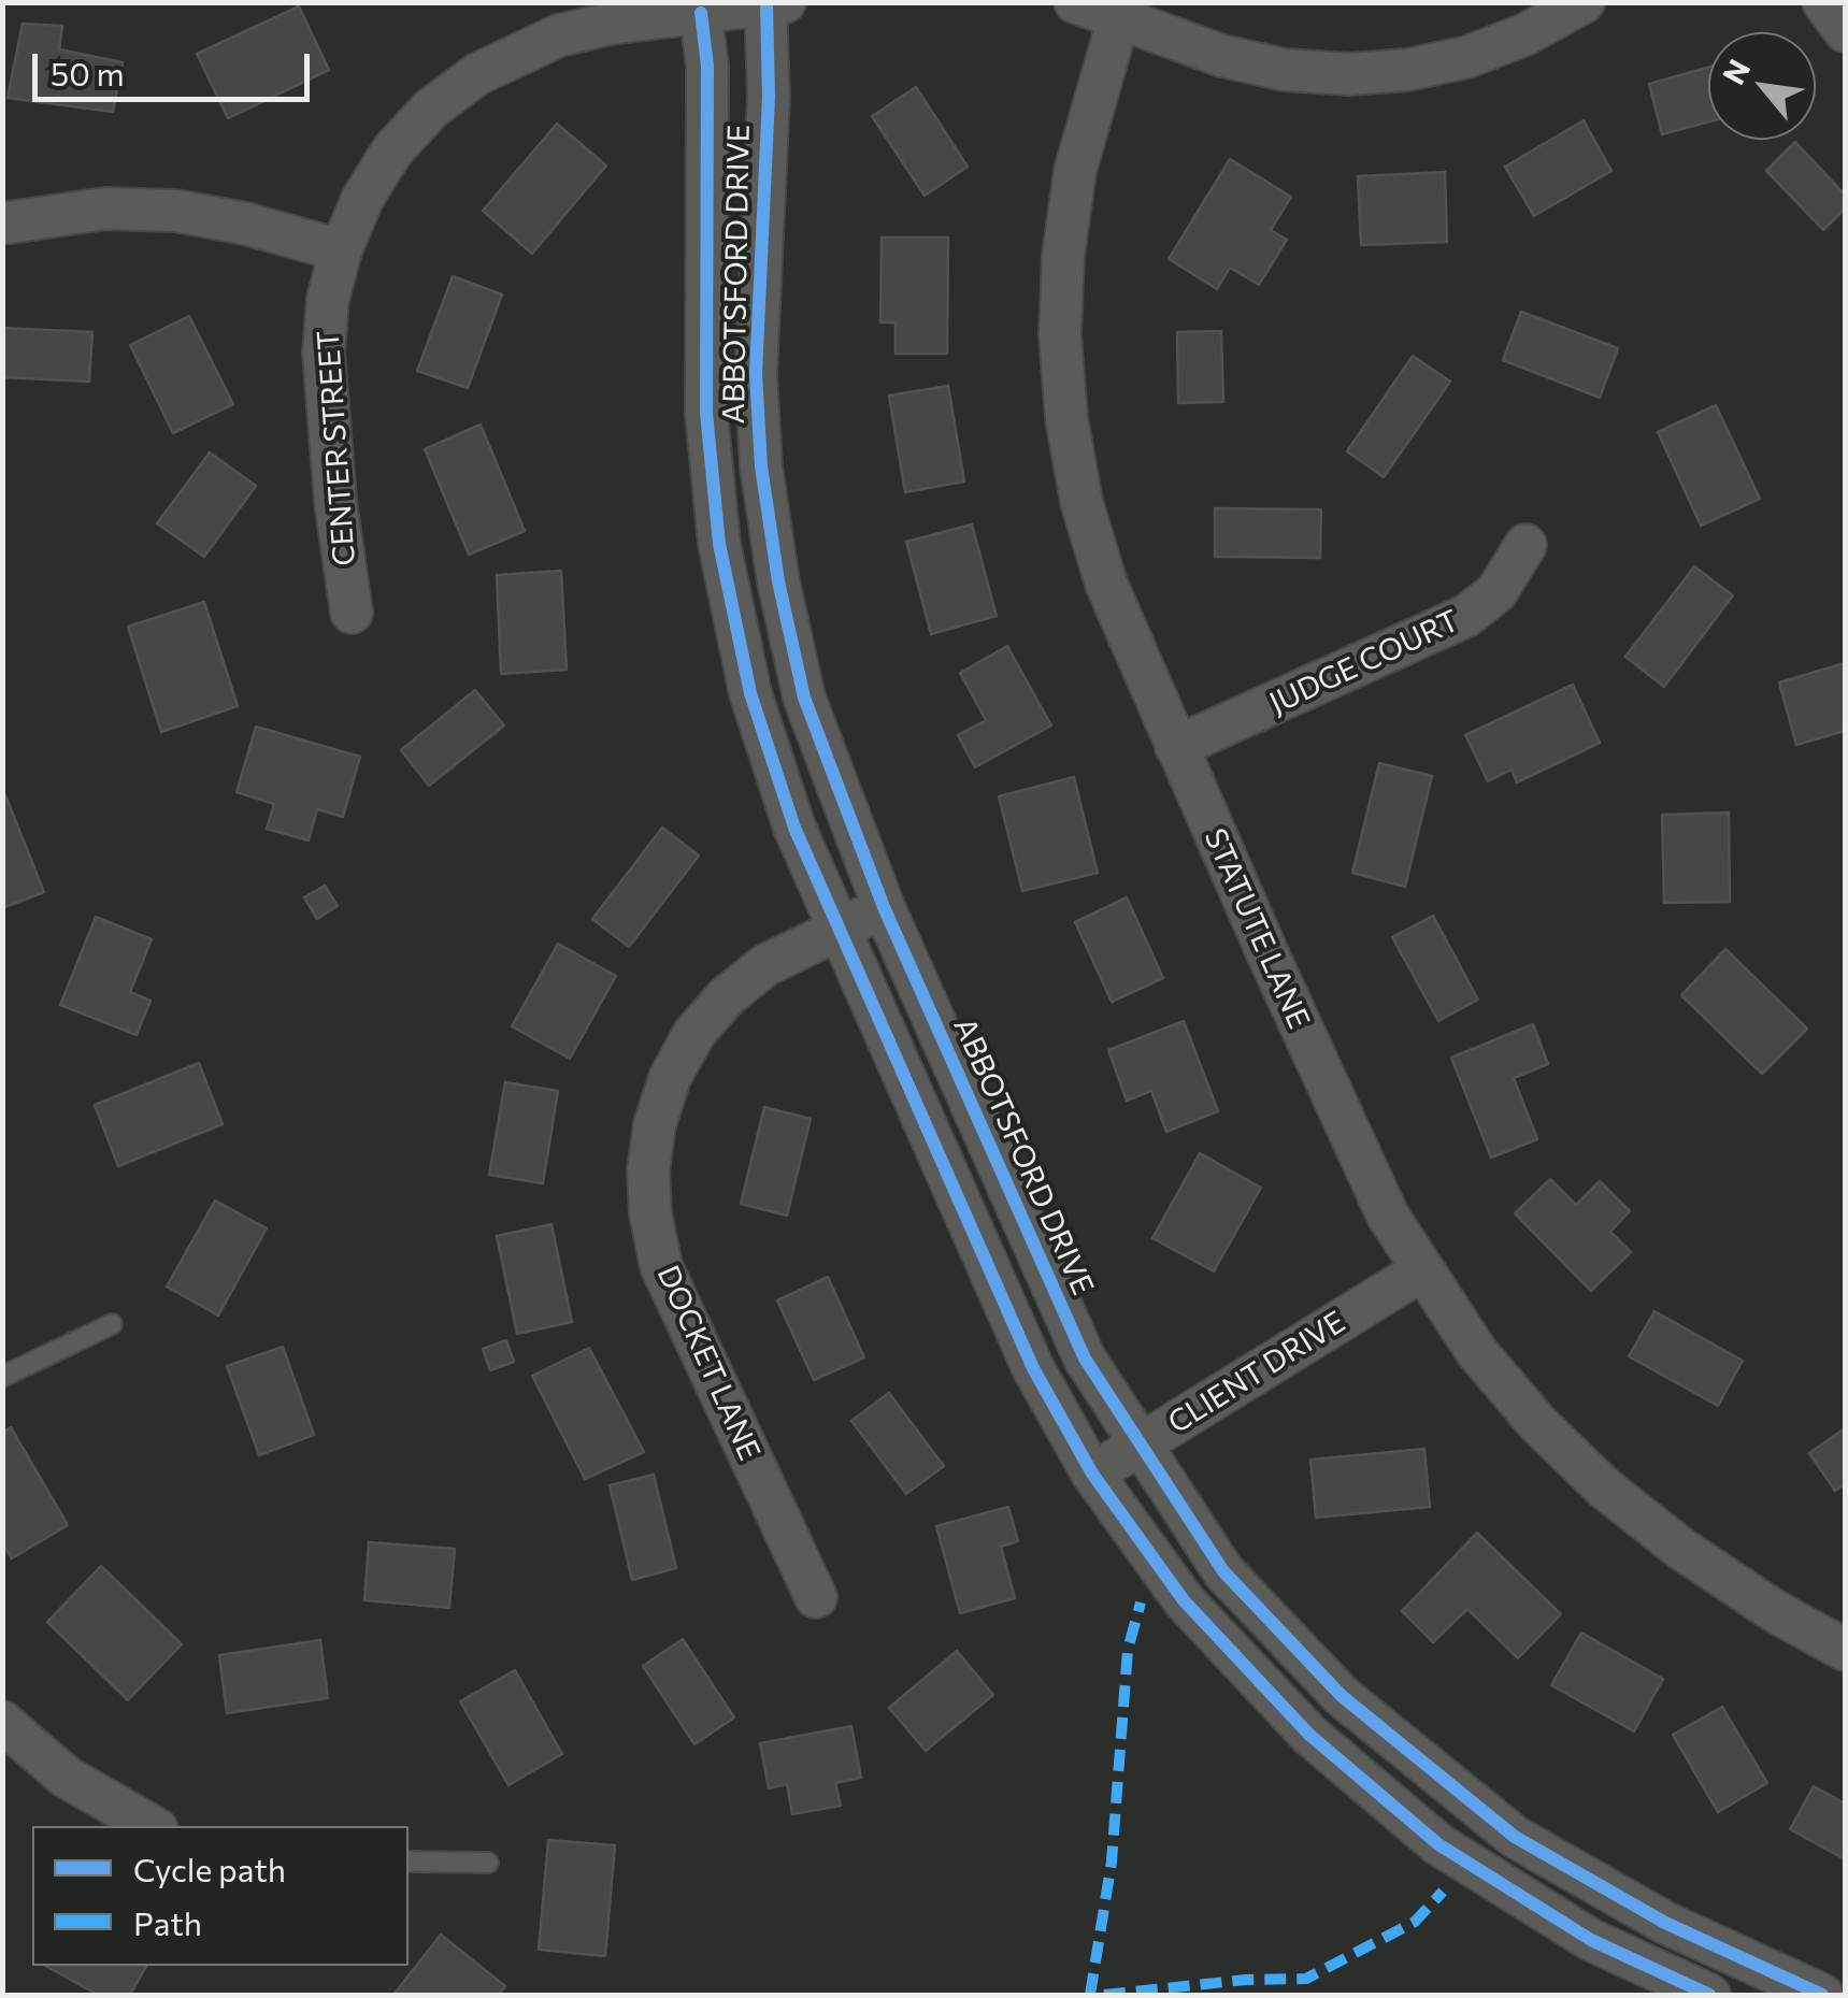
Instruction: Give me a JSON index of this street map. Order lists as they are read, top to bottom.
{
  "streets": {
    "street": [
      "ABBOTSFORD DRIVE",
      "CENTER STREET",
      "JUDGE COURT",
      "STATUTE LANE",
      "DOCKET LANE",
      "CLIENT DRIVE"
    ]
  },
  "crossings": [
    ["ABBOTSFORD DRIVE", "CENTER STREET"],
    ["ABBOTSFORD DRIVE", "DOCKET LANE"],
    ["ABBOTSFORD DRIVE", "CLIENT DRIVE"],
    ["JUDGE COURT", "STATUTE LANE"],
    ["STATUTE LANE", "CLIENT DRIVE"]
  ],
  "legend": ["Cycle path", "Path"],
  "scale_bar": "50 m",
  "north": "top left"
}
